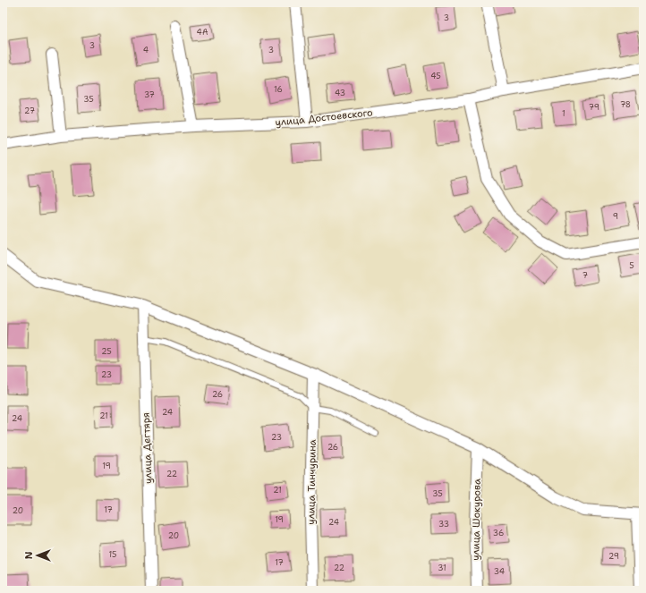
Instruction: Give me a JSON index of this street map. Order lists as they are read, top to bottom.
{
  "streets": {
    "street": [
      "улица Достоевского",
      "улица Дегтяря",
      "улица Тинчурина",
      "улица Шокурова"
    ]
  },
  "house_numbers": [
    "3",
    "4А",
    "3",
    "4",
    "3",
    "45",
    "16",
    "43",
    "37",
    "35",
    "78",
    "79",
    "27",
    "1",
    "9",
    "5",
    "7",
    "25",
    "23",
    "26",
    "24",
    "21",
    "24",
    "23",
    "26",
    "19",
    "22",
    "21",
    "35",
    "17",
    "20",
    "19",
    "24",
    "33",
    "36",
    "20",
    "15",
    "29",
    "17",
    "22",
    "31",
    "34"
  ],
  "north": "left"
}
